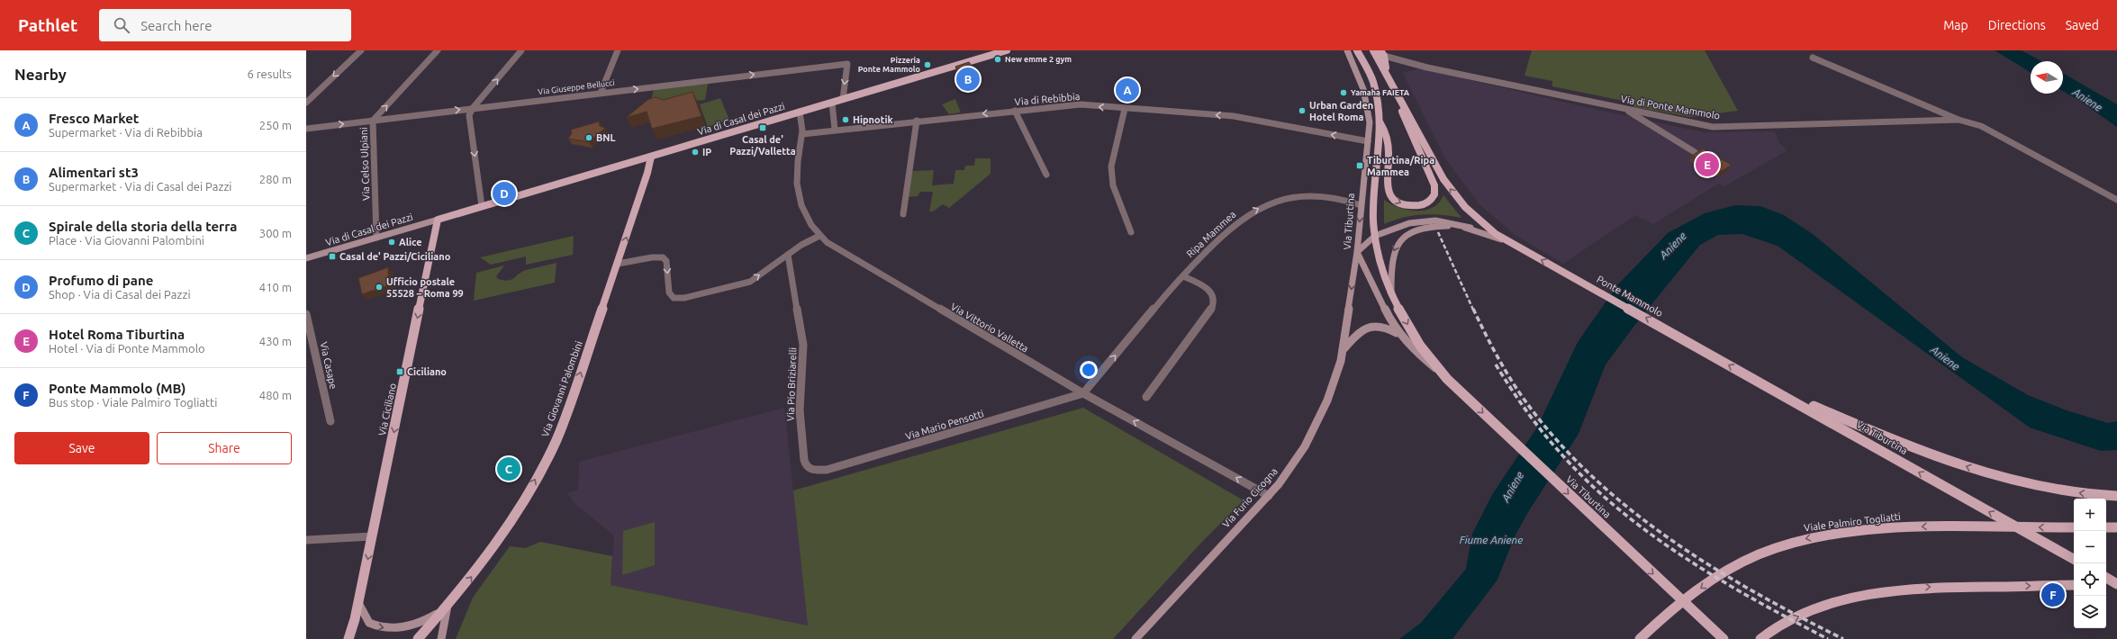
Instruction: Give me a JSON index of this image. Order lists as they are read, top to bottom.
{
  "streets": {
    "main road": [
      "Via di Casal dei Pazzi",
      "Via Tiburtina",
      "Ponte Mammolo",
      "Via Giovanni Palombini",
      "Via Ciciliano",
      "Viale Palmiro Togliatti"
    ],
    "street": [
      "Via Giuseppe Bellucci",
      "Via di Rebibbia",
      "Via di Ponte Mammolo",
      "Via Celso Ulpiani",
      "Ripa Mammea",
      "Via Vittorio Valletta",
      "Via Casape",
      "Via Pio Briziarelli",
      "Via Mario Pensotti",
      "Via Furio Cicogna"
    ]
  },
  "crossings": [
    ["Via Giuseppe Bellucci", "Via di Casal dei Pazzi"],
    ["Via Giuseppe Bellucci", "Via Celso Ulpiani"],
    ["Via di Rebibbia", "Via Tiburtina"],
    ["Via di Rebibbia", "Via Vittorio Valletta"],
    ["Via di Casal dei Pazzi", "Via Celso Ulpiani"],
    ["Via di Casal dei Pazzi", "Via Vittorio Valletta"],
    ["Via di Casal dei Pazzi", "Via Giovanni Palombini"],
    ["Via di Casal dei Pazzi", "Via Ciciliano"],
    ["Via Tiburtina", "Ripa Mammea"],
    ["Via Tiburtina", "Ponte Mammolo"],
    ["Via Tiburtina", "Via Furio Cicogna"],
    ["Ripa Mammea", "Via Vittorio Valletta"],
    ["Ripa Mammea", "Via Mario Pensotti"],
    ["Via Vittorio Valletta", "Via Mario Pensotti"],
    ["Via Vittorio Valletta", "Via Furio Cicogna"],
    ["Via Pio Briziarelli", "Via Mario Pensotti"]
  ],
  "one_way": [
    "Via Giuseppe Bellucci",
    "Via di Rebibbia",
    "Ripa Mammea",
    "Ponte Mammolo",
    "Via Giovanni Palombini",
    "Via Ciciliano"
  ],
  "water": ["Aniene", "Fiume Aniene"],
  "places": {
    "other": [
      "New emme 2 gym",
      "Pizzeria Ponte Mammolo",
      "Yamaha FAIETA",
      "Urban Garden Hotel Roma",
      "Hipnotik",
      "BNL",
      "IP",
      "Alice",
      "Ufficio postale 55528 – Roma 99"
    ],
    "transit": [
      "Casal de' Pazzi/Valletta",
      "Tiburtina/Ripa Mammea",
      "Casal de' Pazzi/Ciciliano",
      "Ciciliano"
    ]
  },
  "north": "left",
  "page": {
    "header": "Pathlet",
    "search": "Search here",
    "nav": ["Map", "Directions", "Saved"],
    "heading": ["Nearby", "6 results"],
    "pins": [
      "B",
      "A",
      "E",
      "D",
      "C",
      "F"
    ],
    "list": [
      {
        "mark": "A",
        "name": "Fresco Market",
        "note": "Supermarket · Via di Rebibbia",
        "value": "250 m"
      },
      {
        "mark": "B",
        "name": "Alimentari st3",
        "note": "Supermarket · Via di Casal dei Pazzi",
        "value": "280 m"
      },
      {
        "mark": "C",
        "name": "Spirale della storia della terra",
        "note": "Place · Via Giovanni Palombini",
        "value": "300 m"
      },
      {
        "mark": "D",
        "name": "Profumo di pane",
        "note": "Shop · Via di Casal dei Pazzi",
        "value": "410 m"
      },
      {
        "mark": "E",
        "name": "Hotel Roma Tiburtina",
        "note": "Hotel · Via di Ponte Mammolo",
        "value": "430 m"
      },
      {
        "mark": "F",
        "name": "Ponte Mammolo (MB)",
        "note": "Bus stop · Viale Palmiro Togliatti",
        "value": "480 m"
      }
    ],
    "buttons": ["Save", "Share"],
    "map_buttons": ["+", "−"]
  }
}
